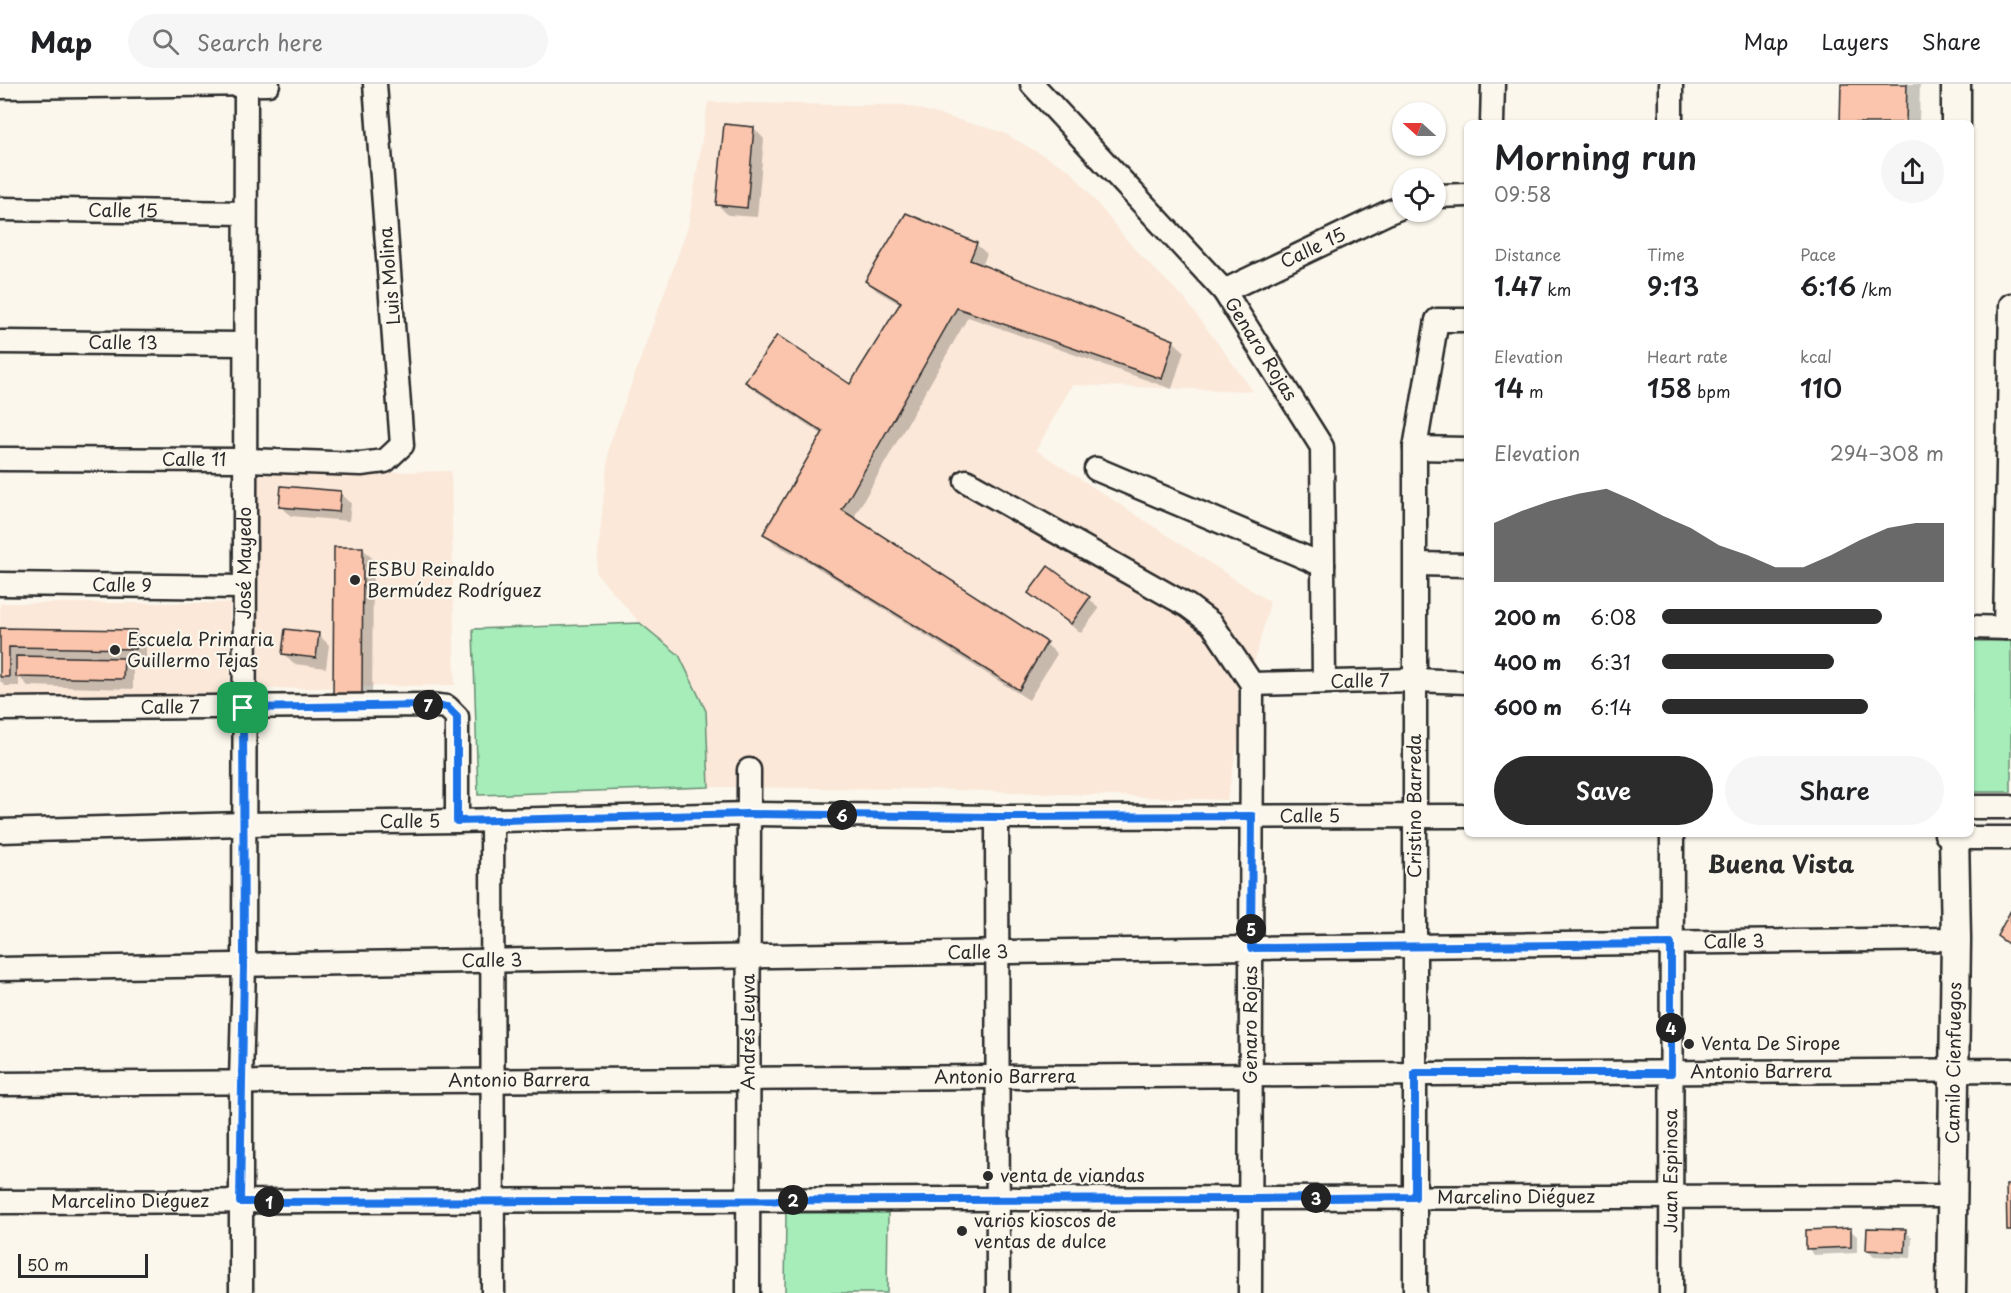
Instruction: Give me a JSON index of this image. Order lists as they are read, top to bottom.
{
  "streets": {
    "main road": ["Camilo Cienfuegos"],
    "street": [
      "Calle 15",
      "Luis Molina",
      "Calle 13",
      "Genaro Rojas",
      "Calle 11",
      "José Mayedo",
      "Calle 9",
      "Calle 7",
      "Cristino Barreda",
      "Calle 5",
      "Calle 3",
      "Andrés Leyva",
      "Antonio Barrera",
      "Juan Espinosa",
      "Marcelino Diéguez"
    ]
  },
  "crossings": [
    ["Calle 15", "Genaro Rojas"],
    ["Calle 15", "José Mayedo"],
    ["Luis Molina", "Calle 11"],
    ["Calle 13", "José Mayedo"],
    ["Genaro Rojas", "Calle 7"],
    ["Genaro Rojas", "Calle 5"],
    ["Genaro Rojas", "Calle 3"],
    ["Genaro Rojas", "Antonio Barrera"],
    ["Genaro Rojas", "Marcelino Diéguez"],
    ["Calle 11", "José Mayedo"],
    ["José Mayedo", "Calle 9"],
    ["José Mayedo", "Calle 7"],
    ["José Mayedo", "Calle 5"],
    ["José Mayedo", "Calle 3"],
    ["José Mayedo", "Antonio Barrera"],
    ["José Mayedo", "Marcelino Diéguez"],
    ["Calle 7", "Cristino Barreda"],
    ["Calle 7", "Calle 5"],
    ["Cristino Barreda", "Calle 5"],
    ["Cristino Barreda", "Calle 3"],
    ["Cristino Barreda", "Antonio Barrera"],
    ["Cristino Barreda", "Marcelino Diéguez"],
    ["Calle 5", "Andrés Leyva"],
    ["Calle 3", "Andrés Leyva"],
    ["Calle 3", "Camilo Cienfuegos"],
    ["Calle 3", "Juan Espinosa"],
    ["Andrés Leyva", "Antonio Barrera"],
    ["Andrés Leyva", "Marcelino Diéguez"],
    ["Camilo Cienfuegos", "Antonio Barrera"],
    ["Camilo Cienfuegos", "Marcelino Diéguez"],
    ["Antonio Barrera", "Juan Espinosa"],
    ["Juan Espinosa", "Marcelino Diéguez"]
  ],
  "districts": ["Buena Vista"],
  "places": [
    "ESBU Reinaldo Bermúdez Rodríguez",
    "Escuela Primaria Guillermo Tejas",
    "Venta De Sirope",
    "venta de viandas",
    "varios kioscos de ventas de dulce"
  ],
  "scale_bar": "50 m",
  "north": "left",
  "page": {
    "header": "Map",
    "search": "Search here",
    "nav": ["Map", "Layers", "Share"],
    "heading": ["Morning run", "09:58"],
    "stats": [
      ["Distance", "1.47 km"],
      ["Time", "9:13"],
      ["Pace", "6:16 /km"],
      ["Elevation", "14 m"],
      ["Heart rate", "158 bpm"],
      ["kcal", "110"]
    ],
    "chart": ["Elevation", "294–308 m"],
    "list": [
      {
        "name": "200 m",
        "note": "6:08"
      },
      {
        "name": "400 m",
        "note": "6:31"
      },
      {
        "name": "600 m",
        "note": "6:14"
      }
    ],
    "pins": [
      "7",
      "6",
      "5",
      "4",
      "3",
      "2",
      "1"
    ],
    "buttons": ["Save", "Share"],
    "scale": "50 m"
  }
}
